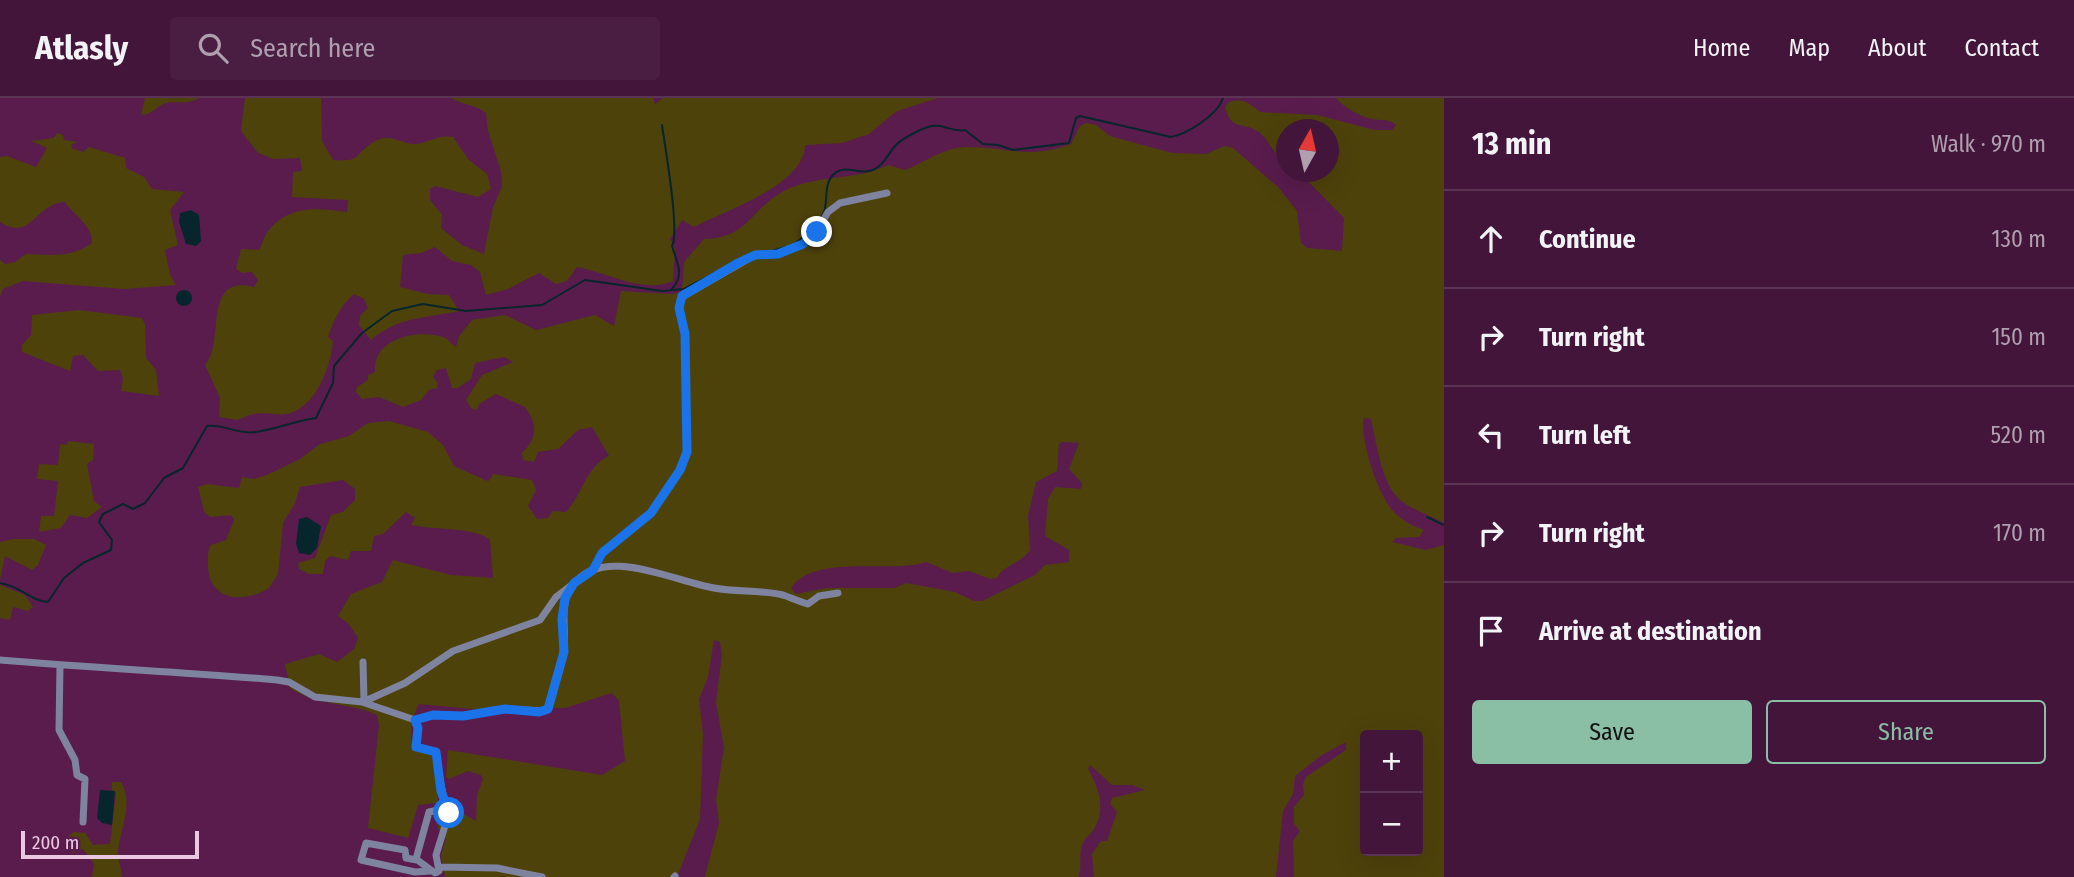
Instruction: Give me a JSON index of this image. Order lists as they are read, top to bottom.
{
  "scale_bar": "200 m",
  "north": "top",
  "page": {
    "header": "Atlasly",
    "search": "Search here",
    "nav": [
      "Home",
      "Map",
      "About",
      "Contact"
    ],
    "heading": ["13 min", "Walk · 970 m"],
    "list": [
      ["Continue", "130 m"],
      ["Turn right", "150 m"],
      ["Turn left", "520 m"],
      ["Turn right", "170 m"],
      "Arrive at destination"
    ],
    "buttons": ["Save", "Share"],
    "map_buttons": ["+", "−"],
    "scale": "200 m"
  }
}
